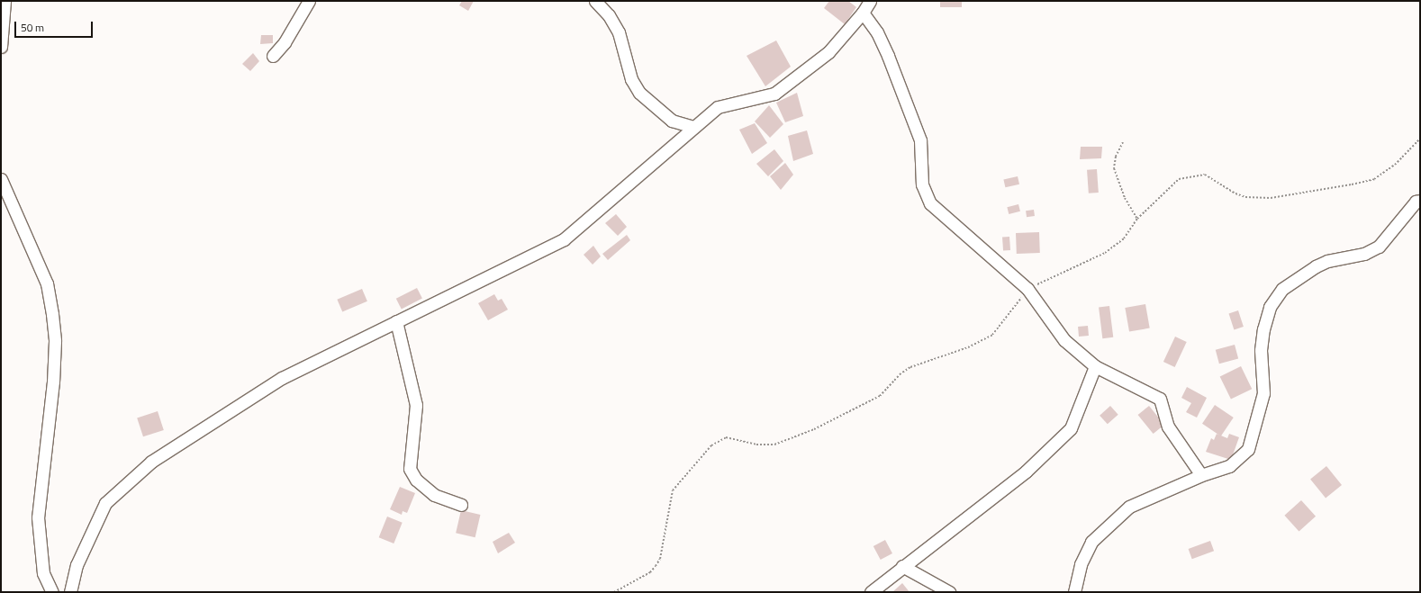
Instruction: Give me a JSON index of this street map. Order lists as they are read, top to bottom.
{
  "scale_bar": "50 m"
}
